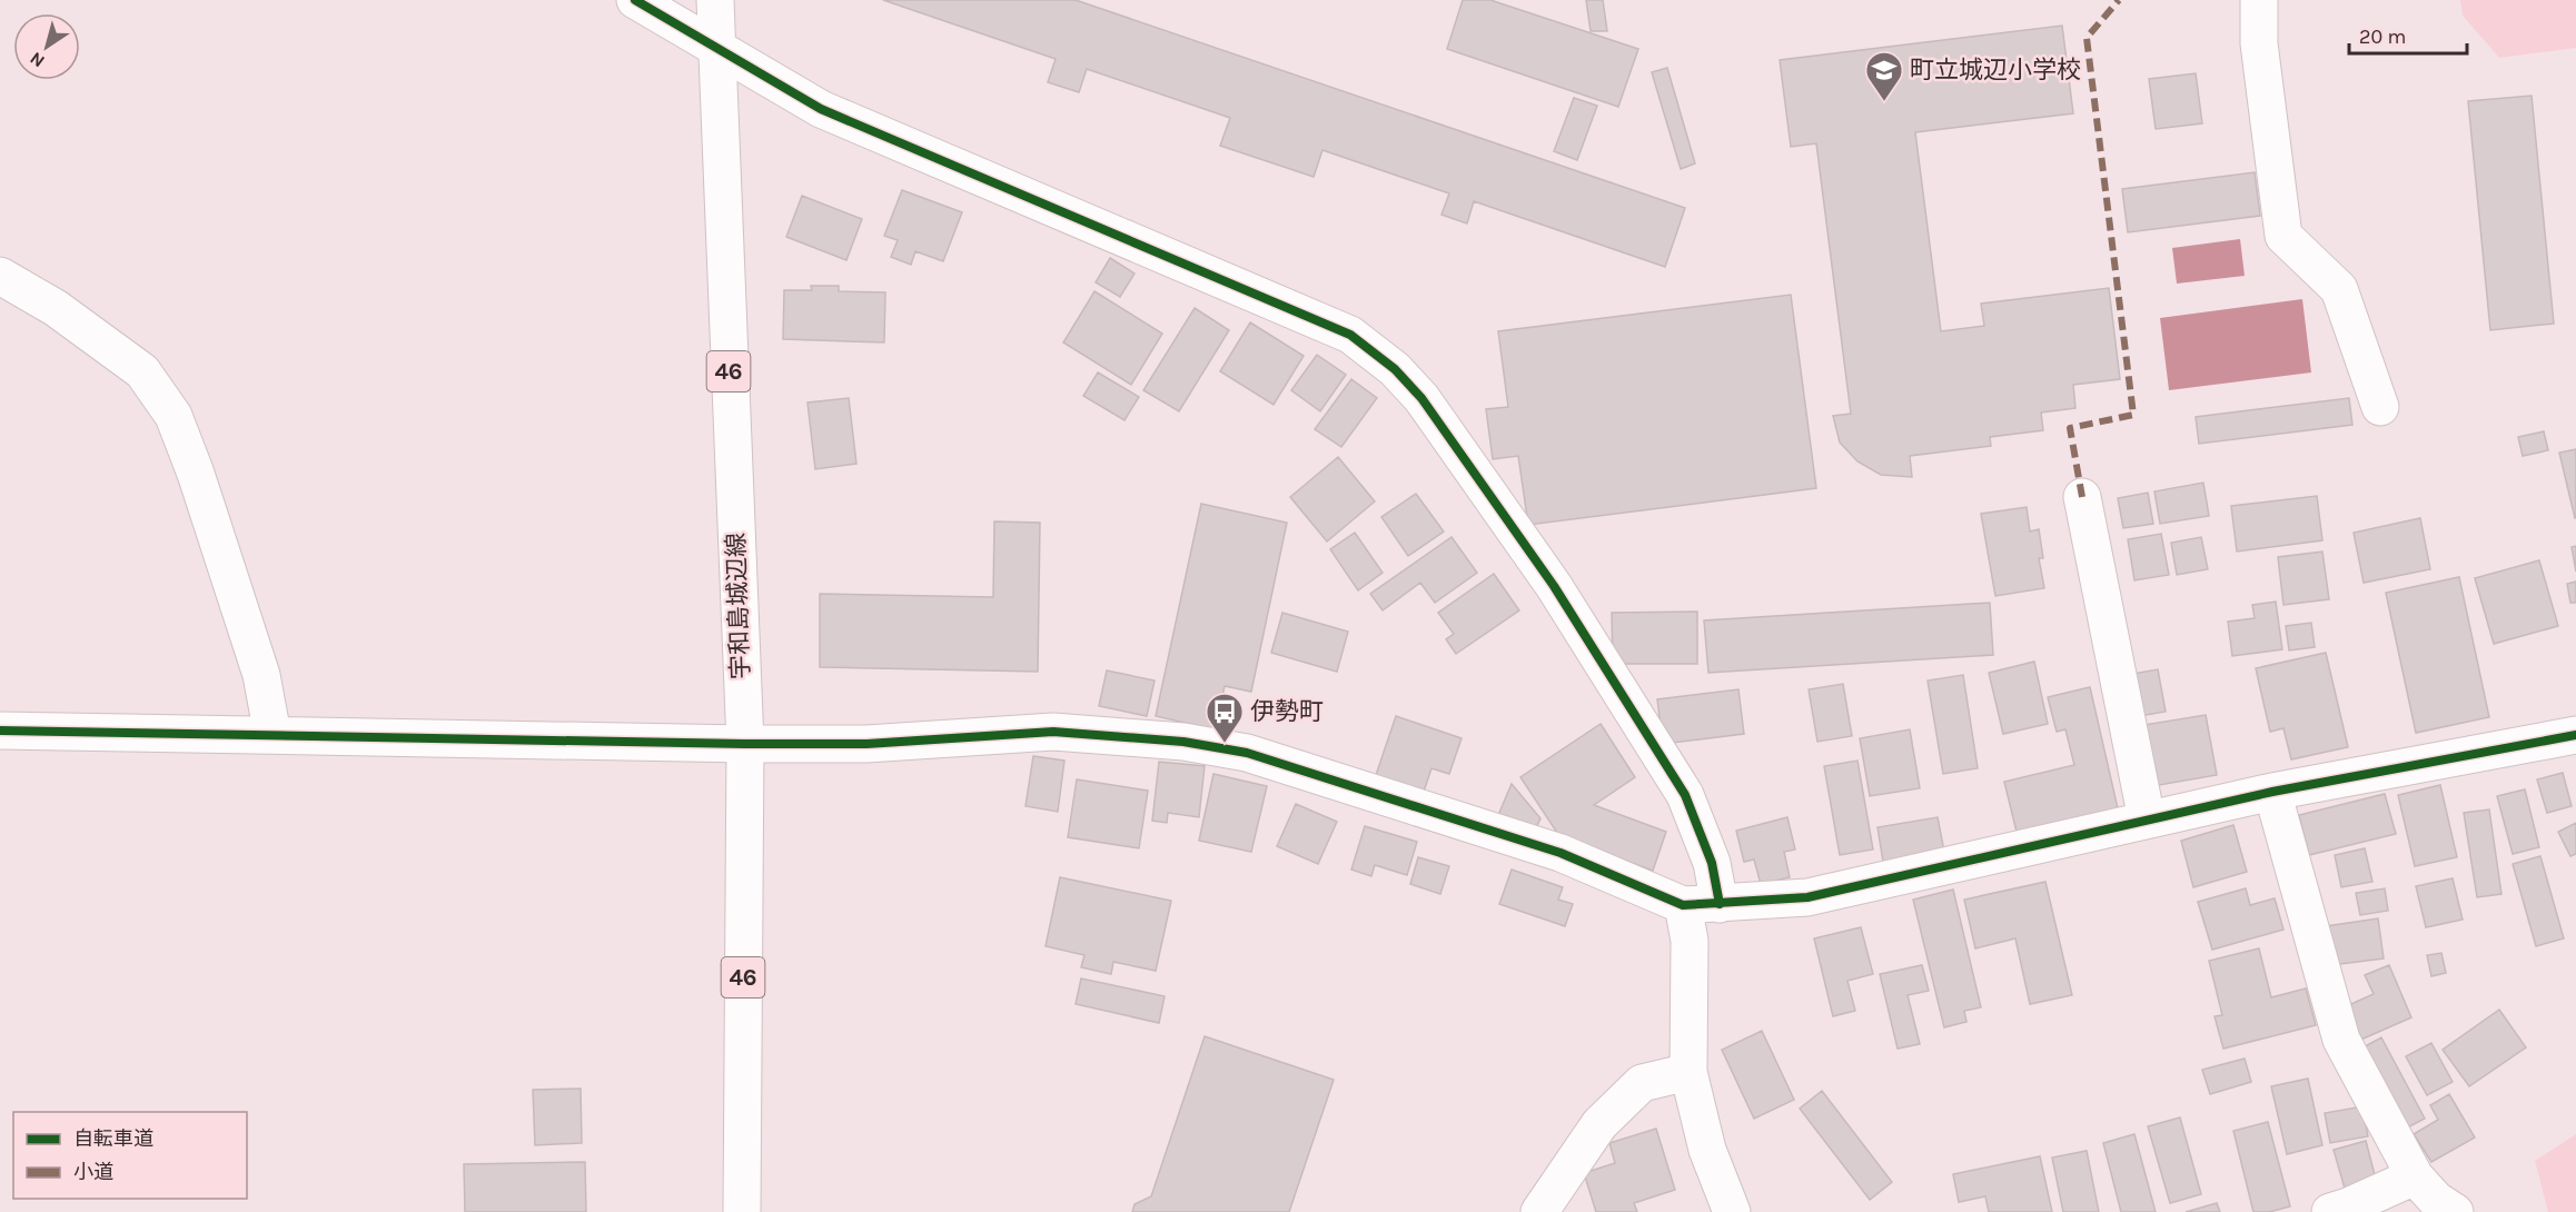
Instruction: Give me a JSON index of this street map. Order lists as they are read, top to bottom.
{
  "streets": {
    "street": ["46", "宇和島城辺線"]
  },
  "places": {
    "school or university": ["町立城辺小学校"],
    "bus stop": ["伊勢町"]
  },
  "legend": ["自転車道", "小道"],
  "scale_bar": "20 m",
  "north": "bottom left"
}
